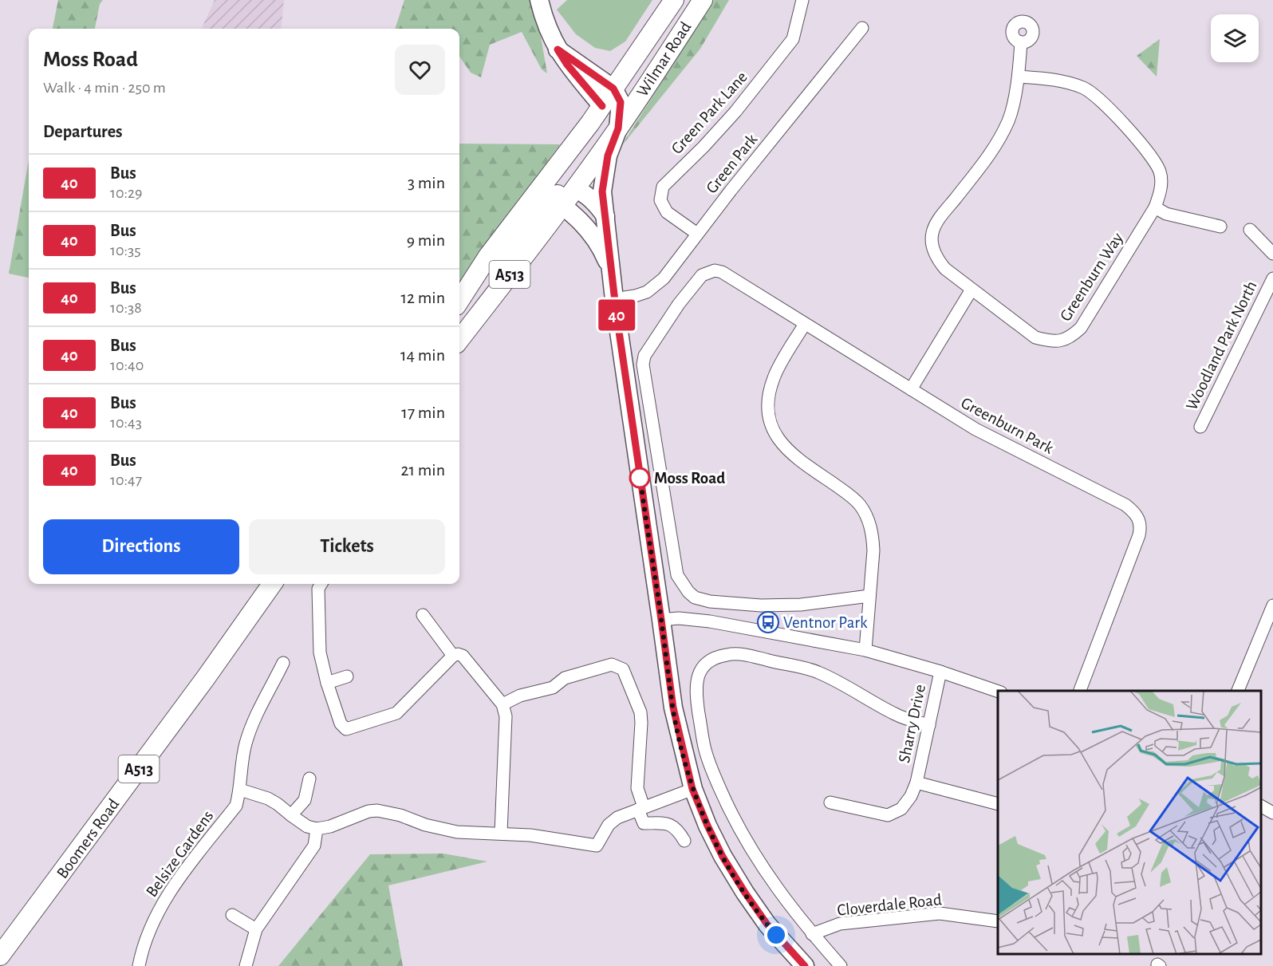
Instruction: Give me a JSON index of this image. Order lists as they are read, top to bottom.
{
  "streets": {
    "main road": ["Wilmar Road", "A513", "Boomers Road"],
    "street": [
      "Green Park Lane",
      "Green Park",
      "Greenburn Way",
      "Woodland Park North",
      "Greenburn Park",
      "Sharry Drive",
      "Belsize Gardens",
      "Cloverdale Road"
    ]
  },
  "crossings": [
    ["Wilmar Road", "A513"],
    ["Green Park Lane", "Green Park"]
  ],
  "places": {
    "other": ["Moss Road"],
    "bus stop": ["Ventnor Park"]
  },
  "lines": ["bus line 40"],
  "page": {
    "on_map": "40",
    "heading": [
      ["Moss Road", "Walk · 4 min · 250 m"],
      "Departures"
    ],
    "list": [
      {
        "mark": "40",
        "name": "Bus",
        "note": "10:29",
        "value": "3 min"
      },
      {
        "mark": "40",
        "name": "Bus",
        "note": "10:35",
        "value": "9 min"
      },
      {
        "mark": "40",
        "name": "Bus",
        "note": "10:38",
        "value": "12 min"
      },
      {
        "mark": "40",
        "name": "Bus",
        "note": "10:40",
        "value": "14 min"
      },
      {
        "mark": "40",
        "name": "Bus",
        "note": "10:43",
        "value": "17 min"
      },
      {
        "mark": "40",
        "name": "Bus",
        "note": "10:47",
        "value": "21 min"
      }
    ],
    "buttons": ["Directions", "Tickets"]
  }
}
